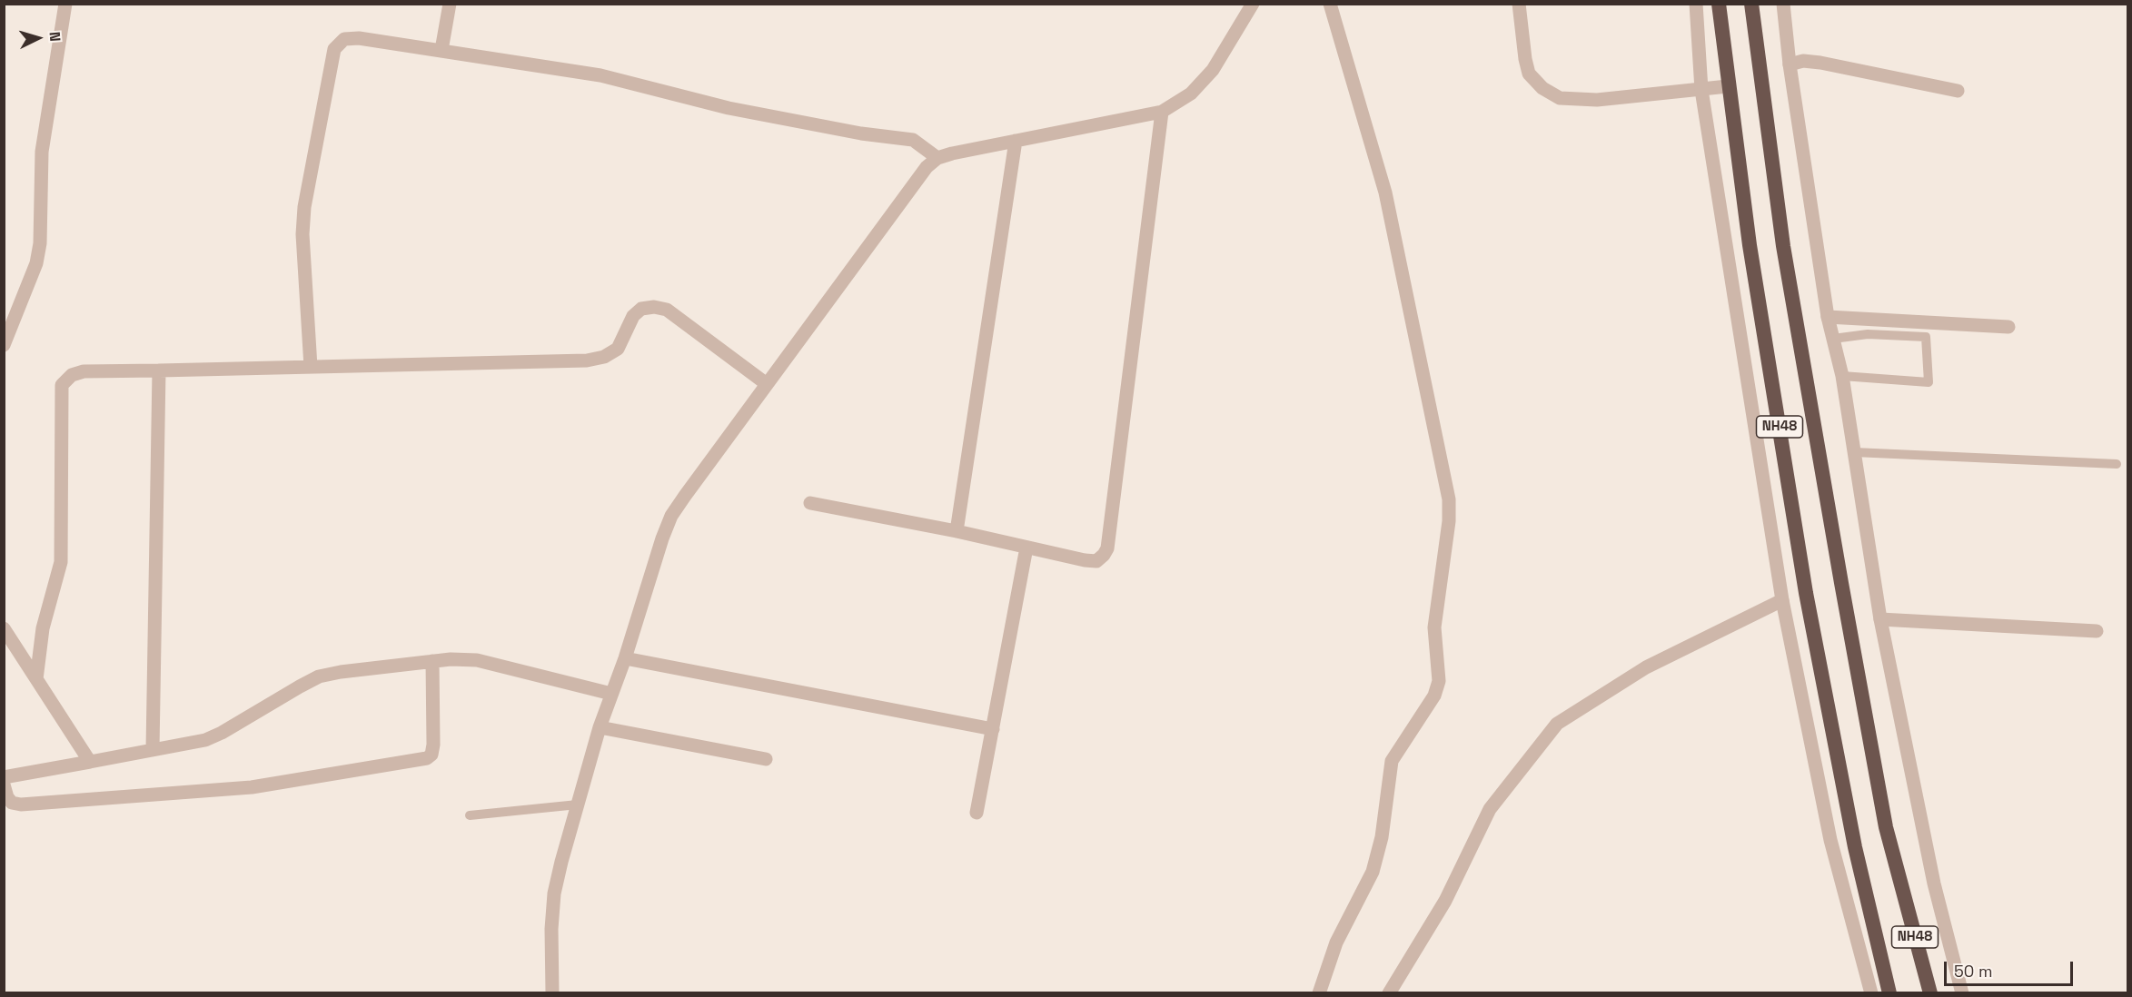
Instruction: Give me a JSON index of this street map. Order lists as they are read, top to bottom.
{
  "streets": {
    "highway": ["NH48"]
  },
  "scale_bar": "50 m",
  "north": "right"
}
